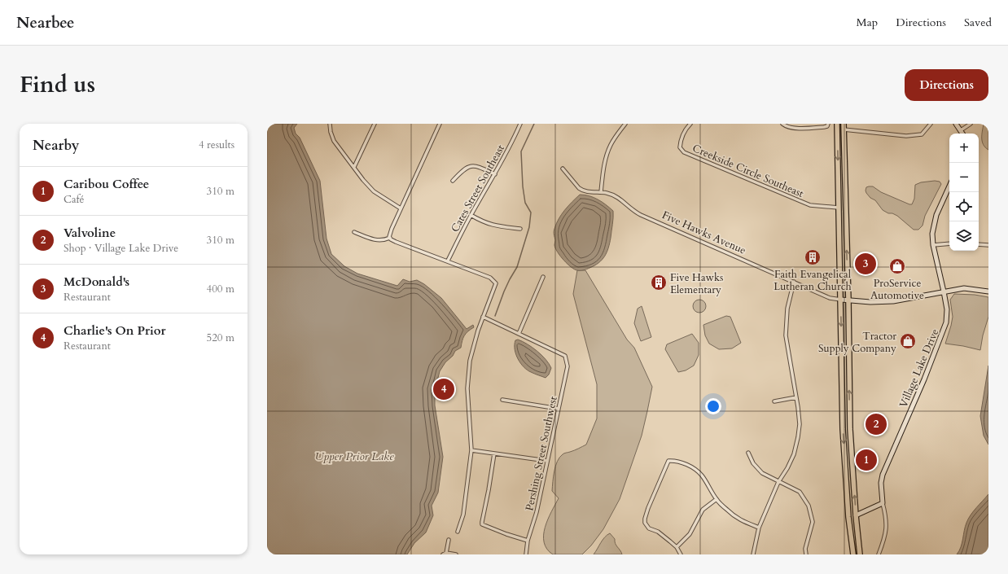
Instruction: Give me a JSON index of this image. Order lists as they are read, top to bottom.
{
  "streets": {
    "street": [
      "Creekside Circle Southeast",
      "Cates Street Southeast",
      "Five Hawks Avenue",
      "Village Lake Drive",
      "Pershing Street Southwest"
    ]
  },
  "crossings": [
    ["Five Hawks Avenue", "Village Lake Drive"]
  ],
  "water": ["Upper Prior Lake"],
  "places": {
    "building": ["Faith Evangelical Lutheran Church", "Five Hawks Elementary"],
    "shop": ["ProService Automotive", "Tractor Supply Company"]
  },
  "page": {
    "header": "Nearbee",
    "nav": ["Map", "Directions", "Saved"],
    "title": "Find us",
    "buttons": "Directions",
    "heading": ["Nearby", "4 results"],
    "map_buttons": ["+", "−"],
    "list": [
      {
        "mark": "1",
        "name": "Caribou Coffee",
        "note": "Café",
        "value": "310 m"
      },
      {
        "mark": "2",
        "name": "Valvoline",
        "note": "Shop · Village Lake Drive",
        "value": "310 m"
      },
      {
        "mark": "3",
        "name": "McDonald's",
        "note": "Restaurant",
        "value": "400 m"
      },
      {
        "mark": "4",
        "name": "Charlie's On Prior",
        "note": "Restaurant",
        "value": "520 m"
      }
    ],
    "pins": [
      "3",
      "4",
      "2",
      "1"
    ]
  }
}
